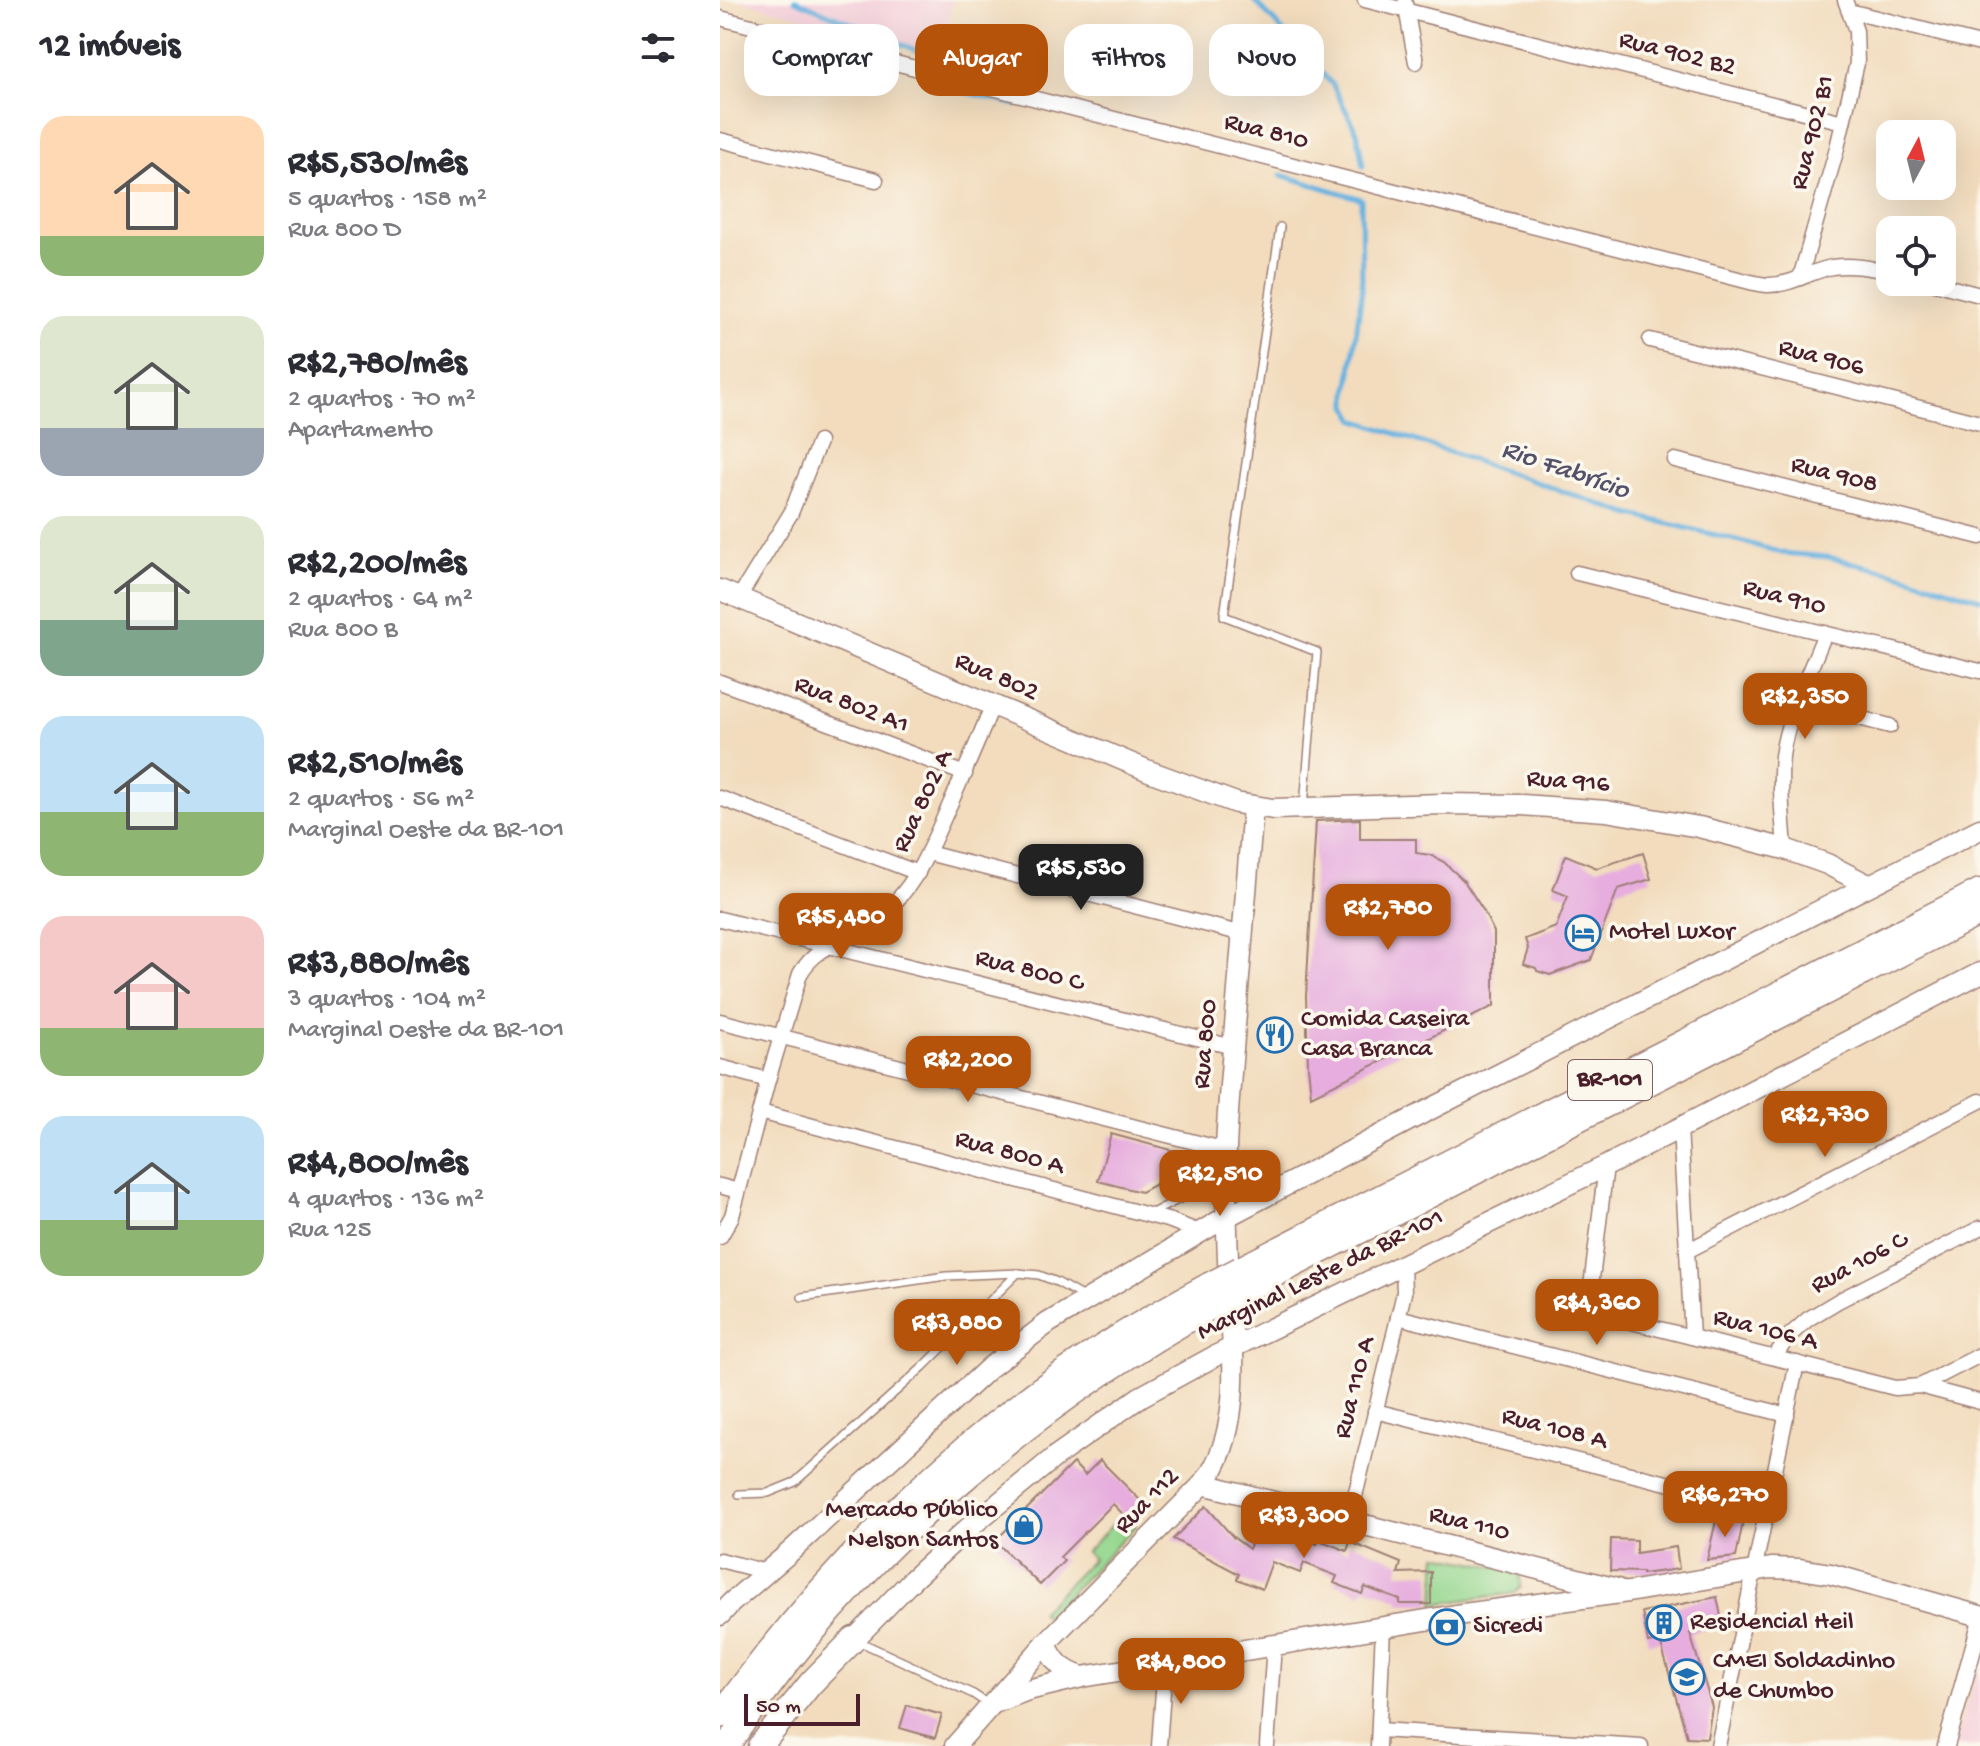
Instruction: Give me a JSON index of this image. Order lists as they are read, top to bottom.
{
  "streets": {
    "highway": ["BR-101"],
    "main road": [
      "Rua 802",
      "Rua 916",
      "Rua 800",
      "Marginal Leste da BR-101",
      "Rua 112",
      "Rua 110"
    ],
    "street": [
      "Rua 902 B2",
      "Rua 810",
      "Rua 902 B1",
      "Rua 906",
      "Rua 908",
      "Rua 910",
      "Rua 802 A1",
      "Rua 802 A",
      "Rua 800 C",
      "Rua 800 A",
      "Rua 106 C",
      "Rua 106 A",
      "Rua 110 A",
      "Rua 108 A"
    ]
  },
  "crossings": [
    ["Rua 902 B2", "Rua 902 B1"],
    ["Rua 810", "Rua 902 B1"],
    ["Rua 802", "Rua 916"],
    ["Rua 802", "Rua 802 A"],
    ["Rua 802", "Rua 800"],
    ["Rua 802 A1", "Rua 802 A"],
    ["Rua 916", "Rua 800"],
    ["Rua 802 A", "Rua 800 C"],
    ["Rua 802 A", "Rua 800 A"],
    ["Rua 800 C", "Rua 800"],
    ["Rua 800", "BR-101"],
    ["Rua 800", "Rua 112"],
    ["BR-101", "Rua 112"],
    ["Rua 106 C", "Rua 106 A"],
    ["Marginal Leste da BR-101", "Rua 106 A"],
    ["Marginal Leste da BR-101", "Rua 110 A"],
    ["Marginal Leste da BR-101", "Rua 112"],
    ["Rua 110 A", "Rua 108 A"],
    ["Rua 110 A", "Rua 110"],
    ["Rua 112", "Rua 110"]
  ],
  "water": ["Rio Fabrício"],
  "places": {
    "hotel": ["Motel Luxor"],
    "restaurant": ["Comida Caseira Casa Branca"],
    "shop": ["Mercado Público Nelson Santos"],
    "building": ["Residencial Heil"],
    "bank": ["Sicredi"],
    "school or university": ["CMEI Soldadinho de Chumbo"]
  },
  "scale_bar": "50 m",
  "north": "top",
  "page": {
    "heading": "12 imóveis",
    "chip": [
      "Comprar",
      "Alugar",
      "Filtros",
      "Novo"
    ],
    "list": [
      {
        "name": "R$5,530/mês",
        "note": "5 quartos · 158 m² · Rua 800 D"
      },
      {
        "name": "R$2,780/mês",
        "note": "2 quartos · 70 m² · Apartamento"
      },
      {
        "name": "R$2,200/mês",
        "note": "2 quartos · 64 m² · Rua 800 B"
      },
      {
        "name": "R$2,510/mês",
        "note": "2 quartos · 56 m² · Marginal Oeste da BR-101"
      },
      {
        "name": "R$3,880/mês",
        "note": "3 quartos · 104 m² · Marginal Oeste da BR-101"
      },
      {
        "name": "R$4,800/mês",
        "note": "4 quartos · 136 m² · Rua 125"
      }
    ],
    "price": [
      "R$2,350",
      "R$5,530",
      "R$2,780",
      "R$5,480",
      "R$2,200",
      "R$2,730",
      "R$2,510",
      "R$4,360",
      "R$3,880",
      "R$6,270",
      "R$3,300",
      "R$4,800"
    ],
    "scale": "50 m"
  }
}
